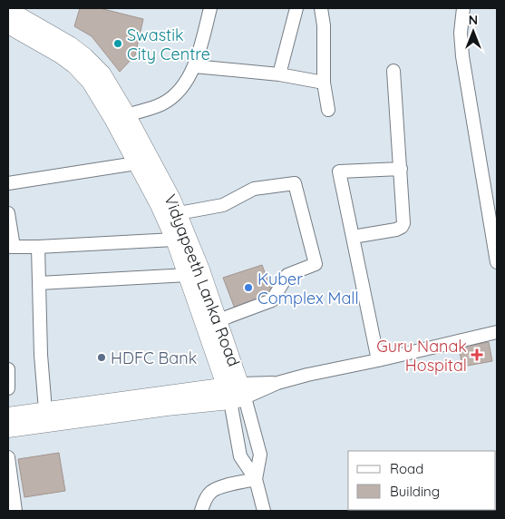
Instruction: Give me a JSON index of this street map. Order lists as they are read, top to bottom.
{
  "streets": {
    "main road": ["Vidyapeeth Lanka Road"]
  },
  "places": {
    "other": ["Swastik City Centre", "Kuber Complex Mall", "HDFC Bank"],
    "health": ["Guru Nanak Hospital"]
  },
  "legend": ["Road", "Building"],
  "north": "top"
}
